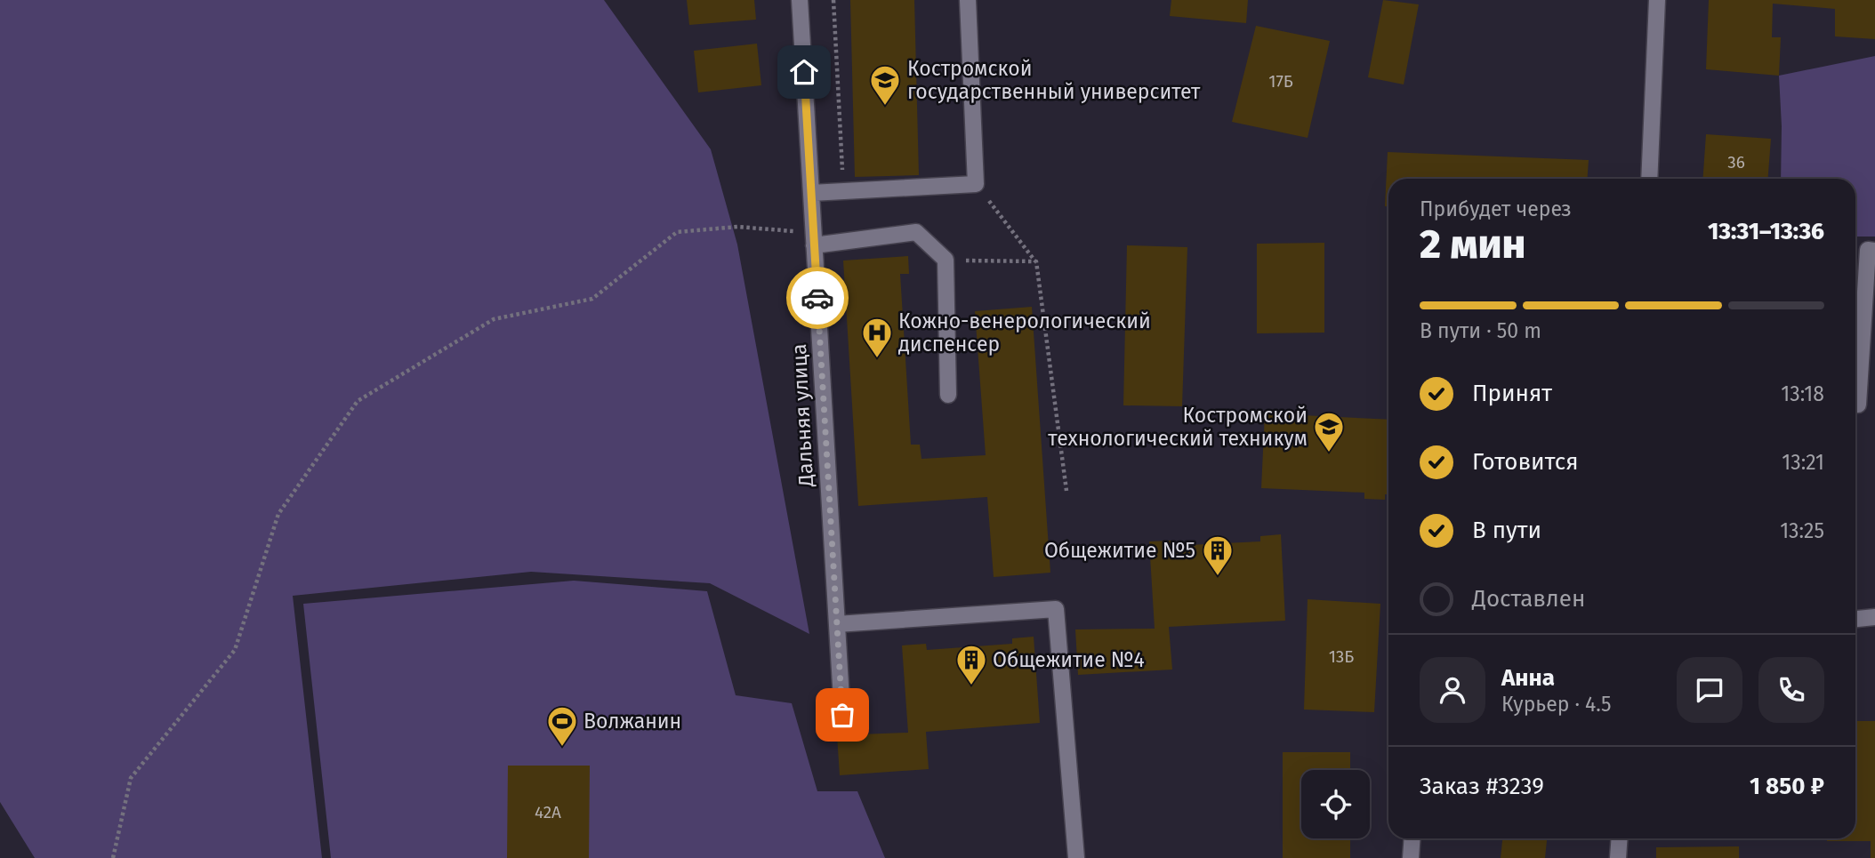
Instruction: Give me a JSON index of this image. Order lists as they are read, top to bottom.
{
  "streets": {
    "street": ["Дальняя улица"]
  },
  "places": {
    "school or university": ["Костромской государственный университет", "Костромской технологический техникум"],
    "hospital": ["Кожно-венерологический диспенсер"],
    "building": ["Общежитие №5", "Общежитие №4"],
    "sports": ["Волжанин"]
  },
  "house_numbers": [
    "17Б",
    "36",
    "13Б",
    "42А"
  ],
  "page": {
    "heading": ["2 мин", "Прибудет через", "13:31–13:36"],
    "panel": [
      "Анна",
      "Курьер · 4.5",
      "Заказ #3239",
      "1 850 ₽"
    ],
    "bar": "В пути · 50 m",
    "list": [
      ["Принят", "13:18"],
      ["Готовится", "13:21"],
      ["В пути", "13:25"],
      "Доставлен"
    ]
  }
}
